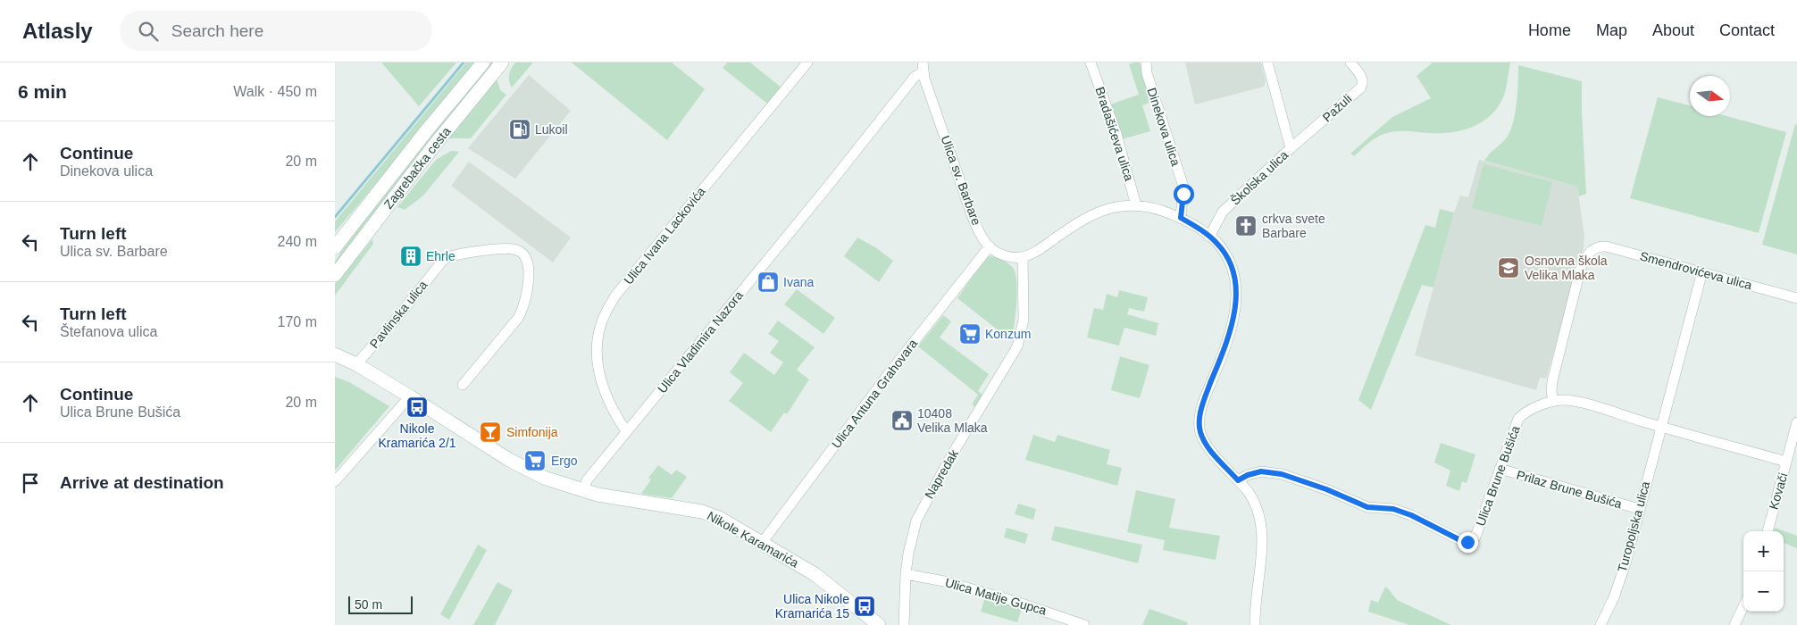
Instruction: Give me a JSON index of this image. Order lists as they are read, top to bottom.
{
  "streets": {
    "main road": ["Zagrebačka cesta", "Nikole Karamarića"],
    "street": [
      "Pažuli",
      "Dinekova ulica",
      "Bradašićeva ulica",
      "Školska ulica",
      "Ulica sv. Barbare",
      "Ulica Ivana Lackovića",
      "Smendrovićeva ulica",
      "Pavlinska ulica",
      "Ulica Vladimira Nazora",
      "Ulica Antuna Grahovara",
      "Napredak",
      "Ulica Brune Bušića",
      "Prilaz Brune Bušića",
      "Kovači",
      "Turopoljska ulica",
      "Ulica Matije Gupca"
    ]
  },
  "crossings": [
    ["Pažuli", "Školska ulica"],
    ["Ulica sv. Barbare", "Ulica Vladimira Nazora"],
    ["Ulica sv. Barbare", "Ulica Antuna Grahovara"],
    ["Ulica Ivana Lackovića", "Ulica Vladimira Nazora"],
    ["Smendrovićeva ulica", "Ulica Brune Bušića"],
    ["Smendrovićeva ulica", "Turopoljska ulica"],
    ["Pavlinska ulica", "Nikole Karamarića"],
    ["Ulica Vladimira Nazora", "Nikole Karamarića"],
    ["Ulica Antuna Grahovara", "Nikole Karamarića"],
    ["Napredak", "Ulica Matije Gupca"],
    ["Ulica Brune Bušića", "Prilaz Brune Bušića"],
    ["Ulica Brune Bušića", "Turopoljska ulica"],
    ["Prilaz Brune Bušića", "Turopoljska ulica"]
  ],
  "places": {
    "fuel station": ["Lukoil"],
    "church": ["crkva svete Barbare"],
    "building": ["Ehrle"],
    "school or university": ["Osnovna škola Velika Mlaka"],
    "shop": ["Ivana"],
    "supermarket": ["Konzum", "Ergo"],
    "bus stop": ["Nikole Kramarića 2/1", "Ulica Nikole Kramarića 15"],
    "public building": ["10408 Velika Mlaka"],
    "bar": ["Simfonija"]
  },
  "scale_bar": "50 m",
  "north": "right",
  "page": {
    "header": "Atlasly",
    "search": "Search here",
    "nav": [
      "Home",
      "Map",
      "About",
      "Contact"
    ],
    "heading": ["6 min", "Walk · 450 m"],
    "list": [
      ["Continue", "Dinekova ulica", "20 m"],
      ["Turn left", "Ulica sv. Barbare", "240 m"],
      ["Turn left", "Štefanova ulica", "170 m"],
      ["Continue", "Ulica Brune Bušića", "20 m"],
      "Arrive at destination"
    ],
    "map_buttons": ["+", "−"],
    "scale": "50 m"
  }
}
